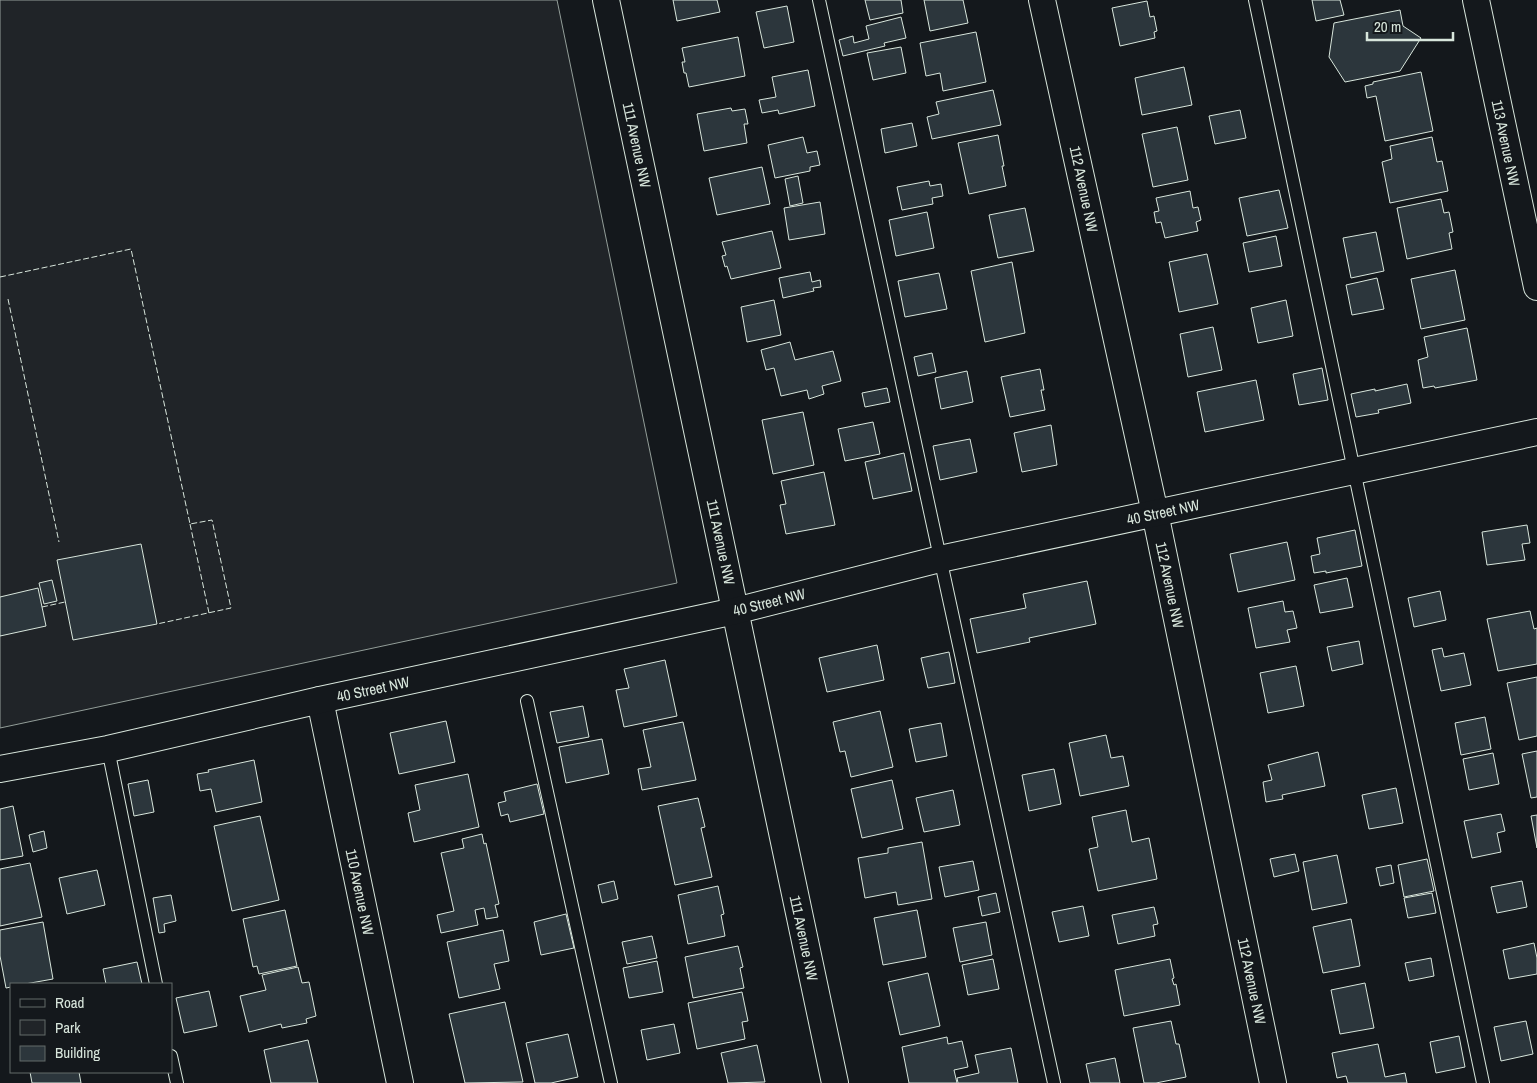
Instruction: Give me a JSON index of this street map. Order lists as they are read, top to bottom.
{
  "streets": {
    "street": [
      "113 Avenue NW",
      "111 Avenue NW",
      "112 Avenue NW",
      "40 Street NW",
      "110 Avenue NW"
    ]
  },
  "crossings": [
    ["111 Avenue NW", "40 Street NW"],
    ["112 Avenue NW", "40 Street NW"],
    ["40 Street NW", "110 Avenue NW"]
  ],
  "legend": ["Road", "Park", "Building"],
  "scale_bar": "20 m"
}
